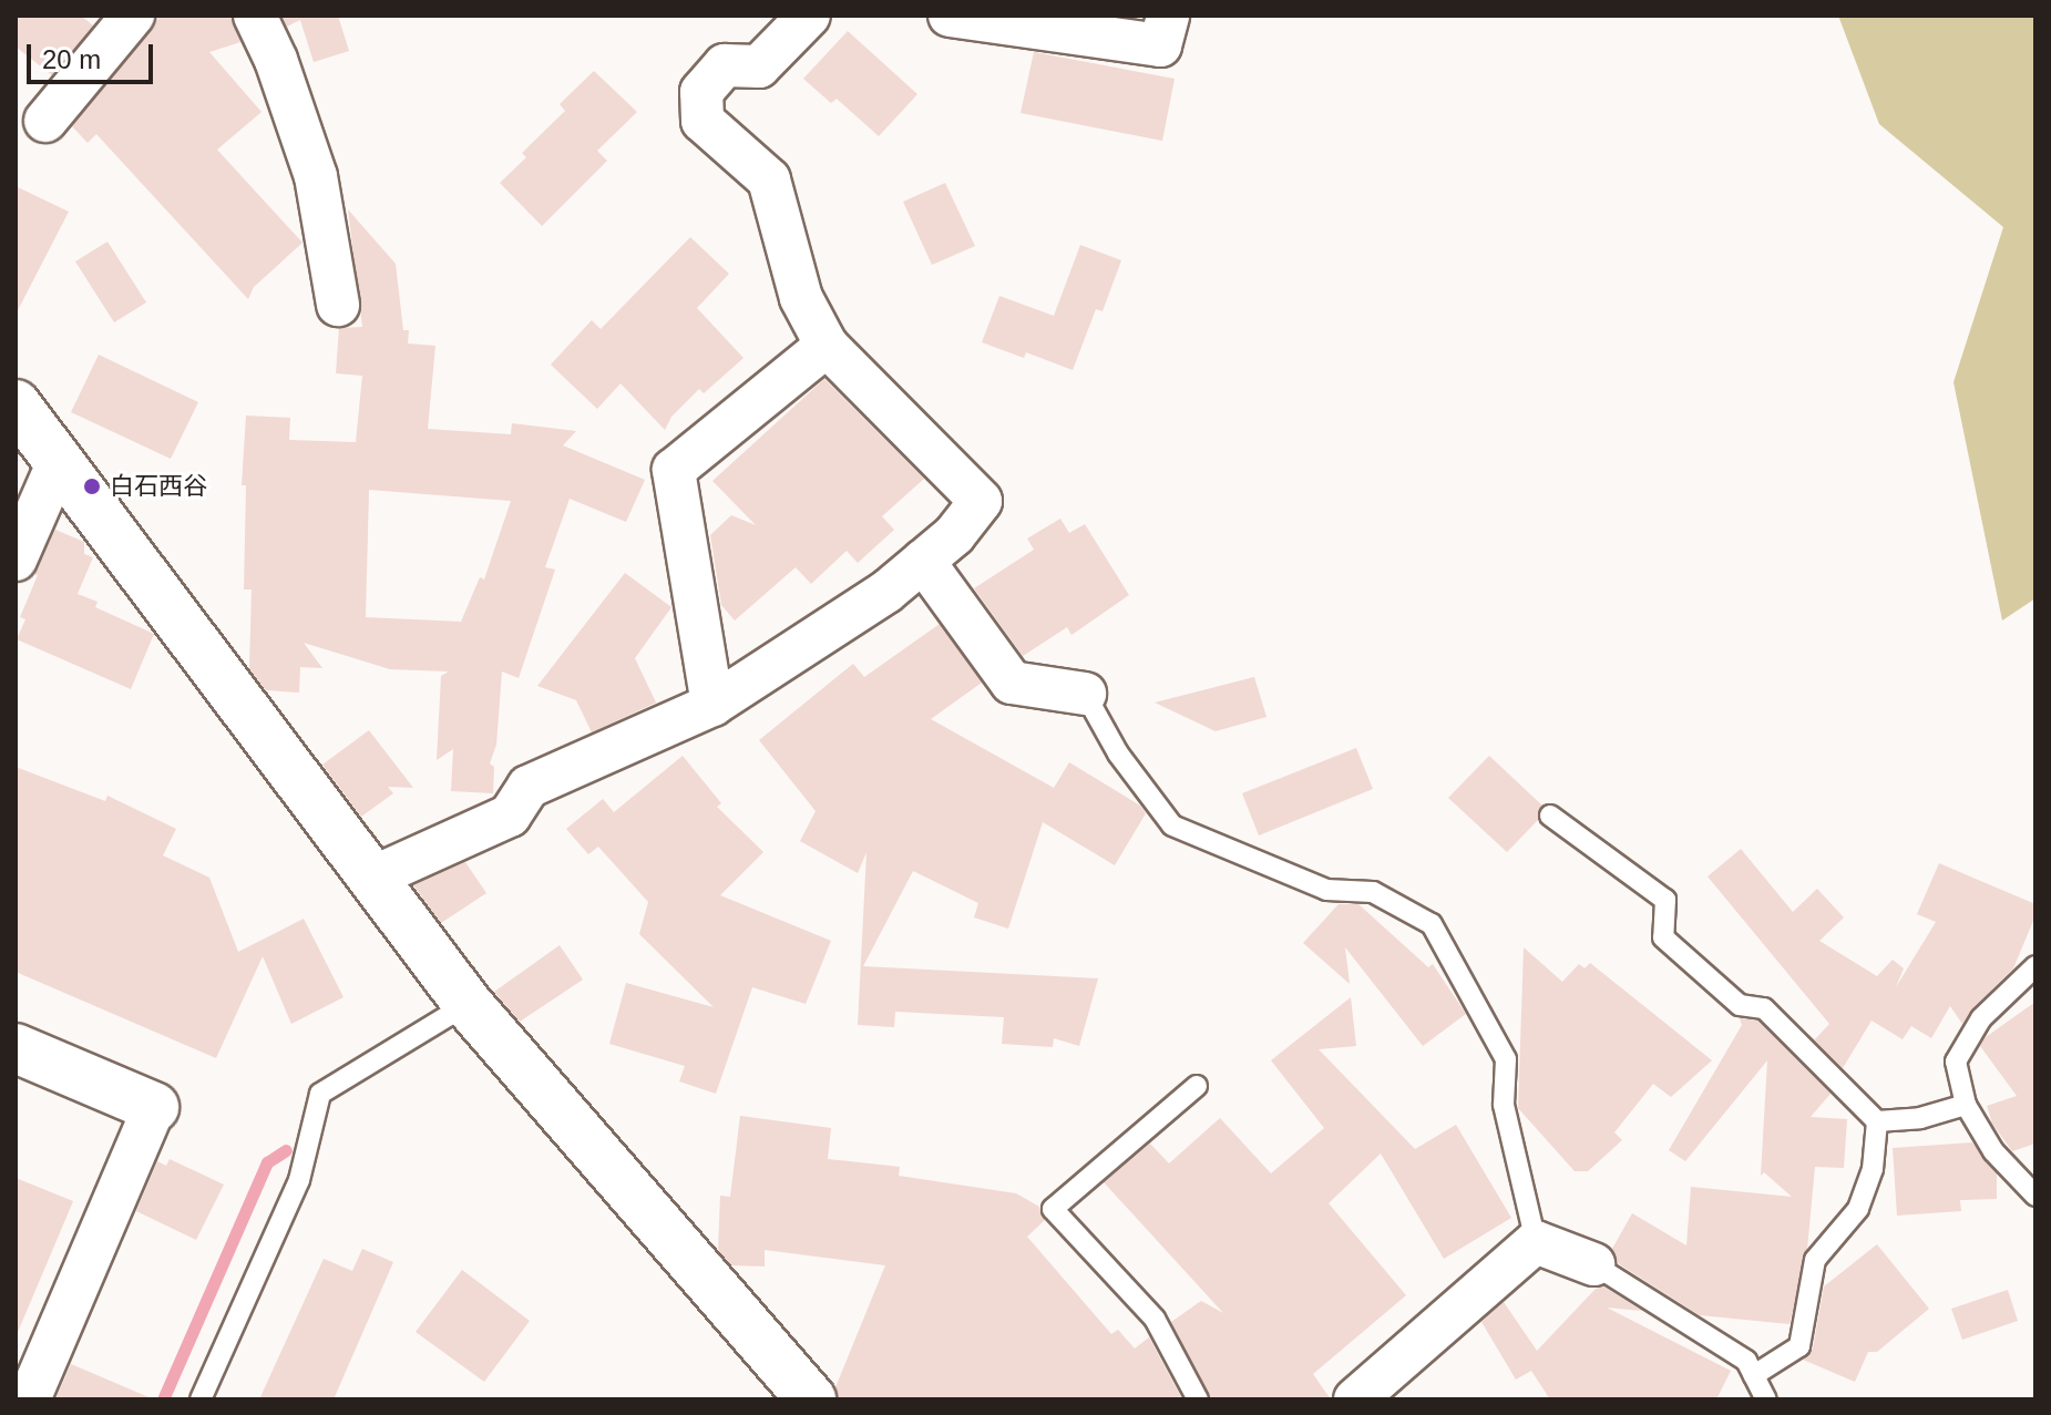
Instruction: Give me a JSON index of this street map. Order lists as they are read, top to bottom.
{
  "places": ["白石西谷"],
  "scale_bar": "20 m"
}
